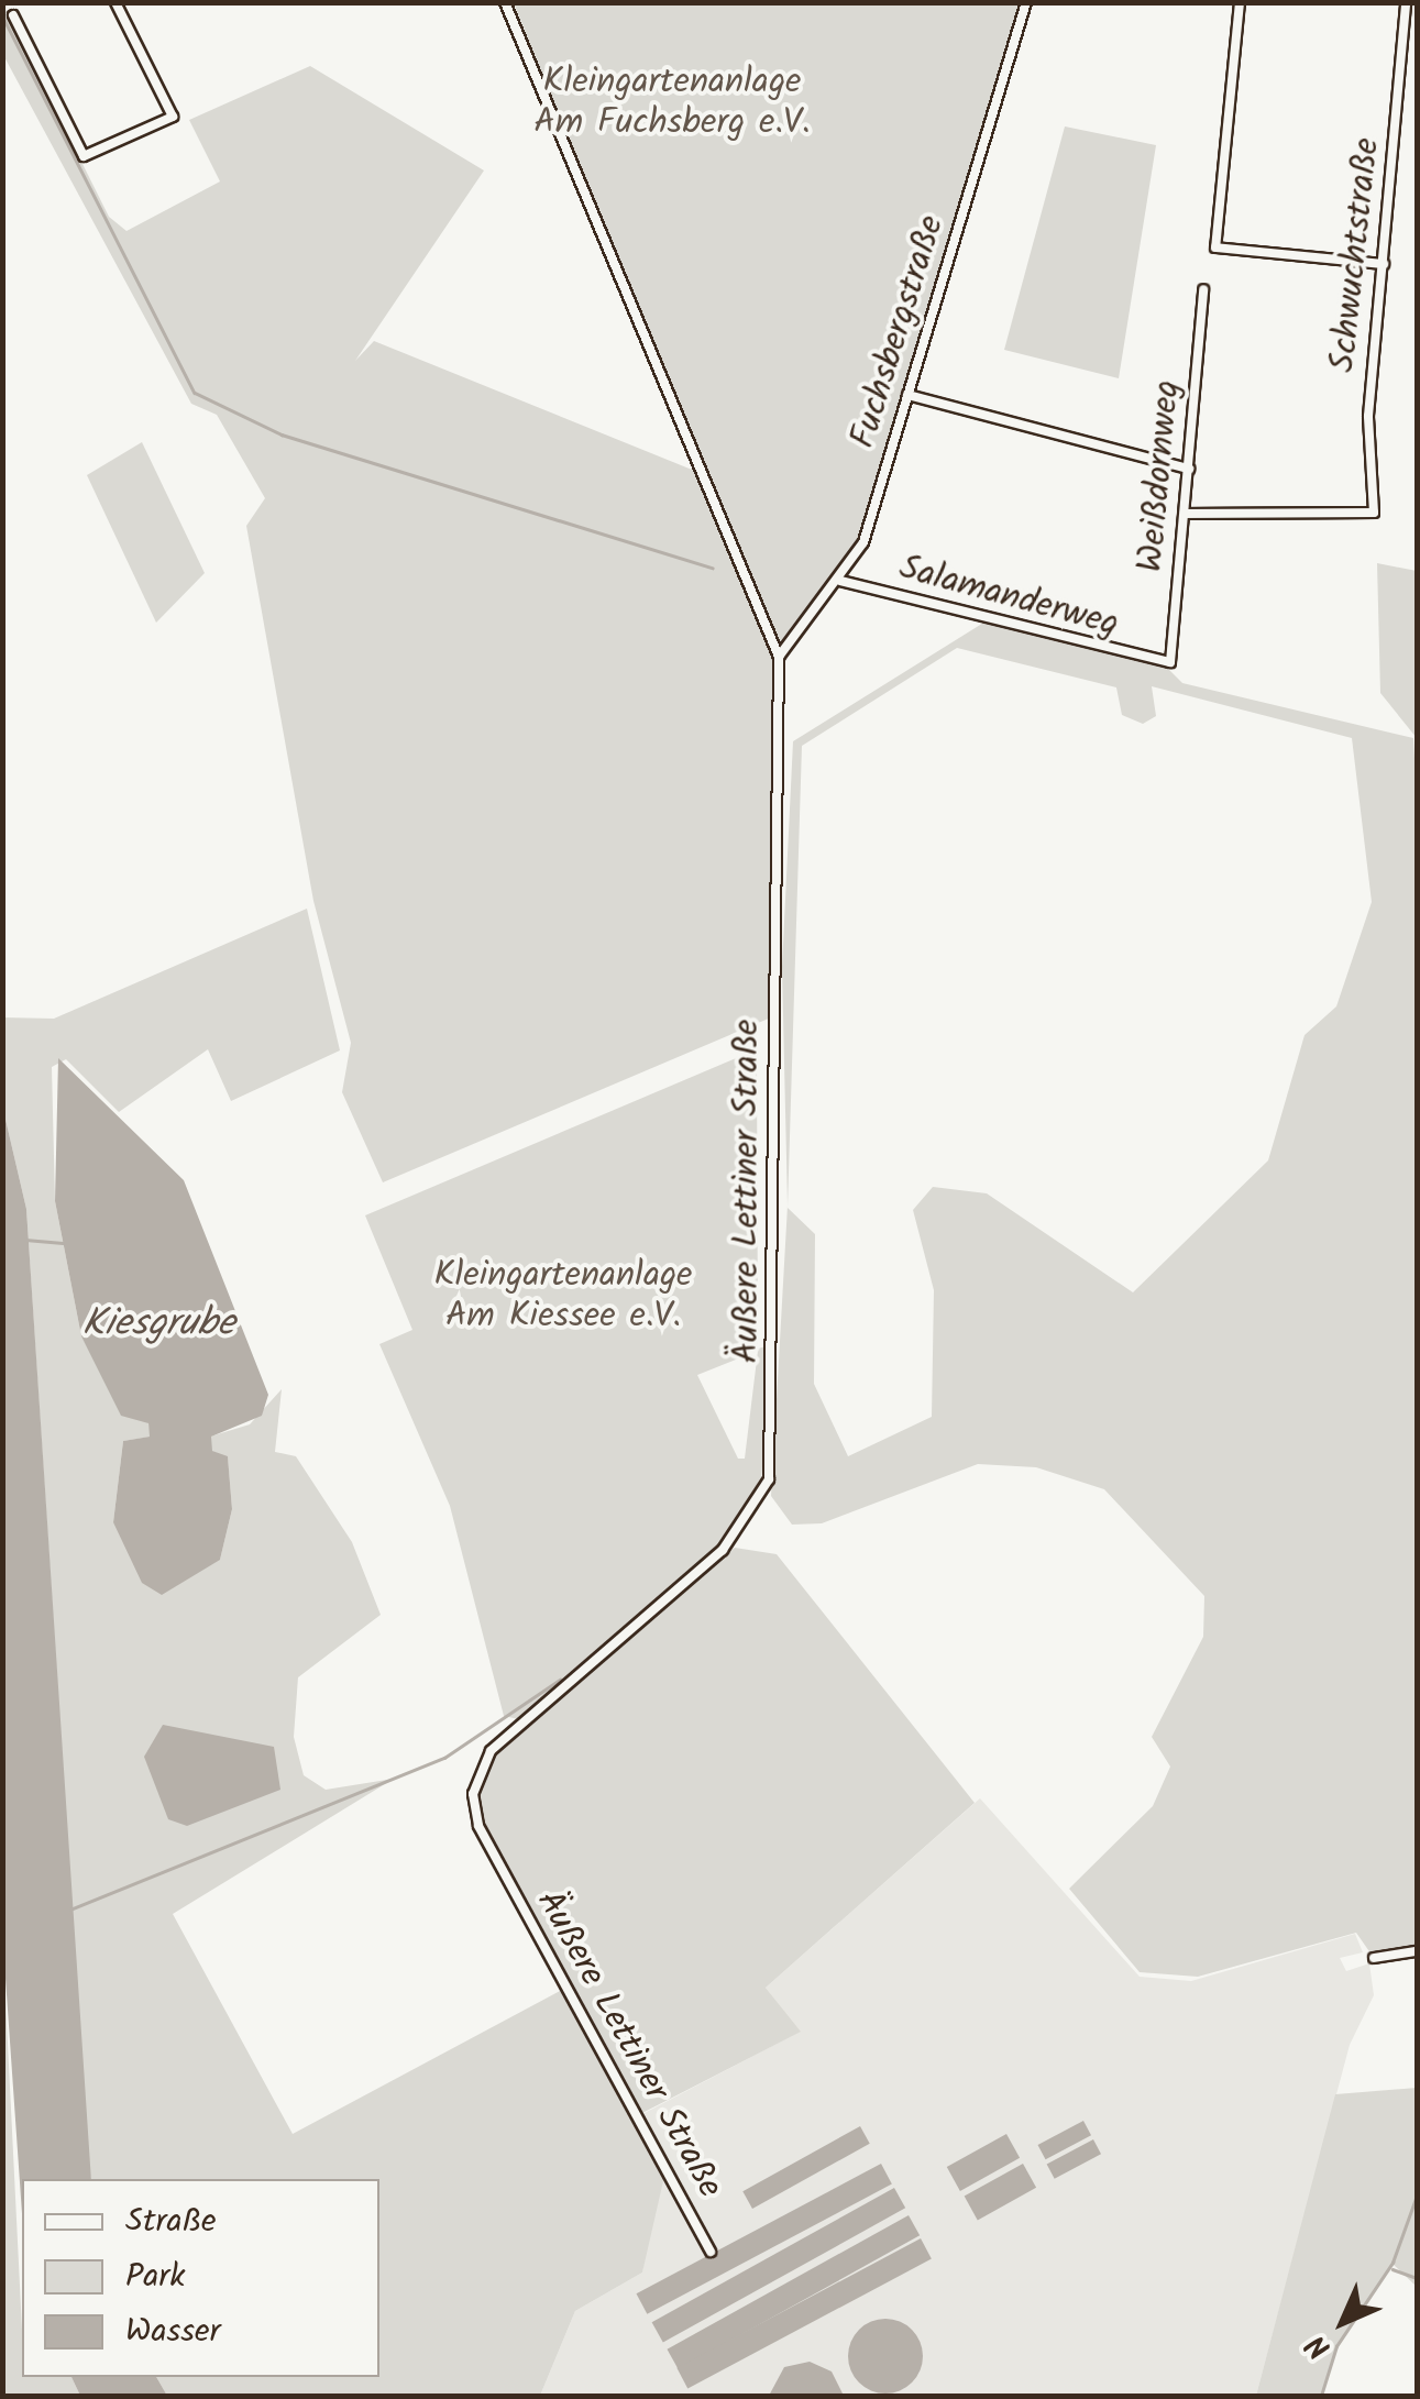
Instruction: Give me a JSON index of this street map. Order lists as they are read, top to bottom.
{
  "streets": {
    "street": [
      "Schwuchtstraße",
      "Fuchsbergstraße",
      "Weißdornweg",
      "Salamanderweg",
      "Äußere Lettiner Straße"
    ]
  },
  "crossings": [
    ["Schwuchtstraße", "Weißdornweg"],
    ["Fuchsbergstraße", "Salamanderweg"],
    ["Fuchsbergstraße", "Äußere Lettiner Straße"],
    ["Weißdornweg", "Salamanderweg"]
  ],
  "water": ["Kiesgrube"],
  "parks": ["Kleingartenanlage Am Fuchsberg e.V.", "Kleingartenanlage Am Kiessee e.V."],
  "legend": ["Straße", "Park", "Wasser"],
  "north": "bottom left"
}
